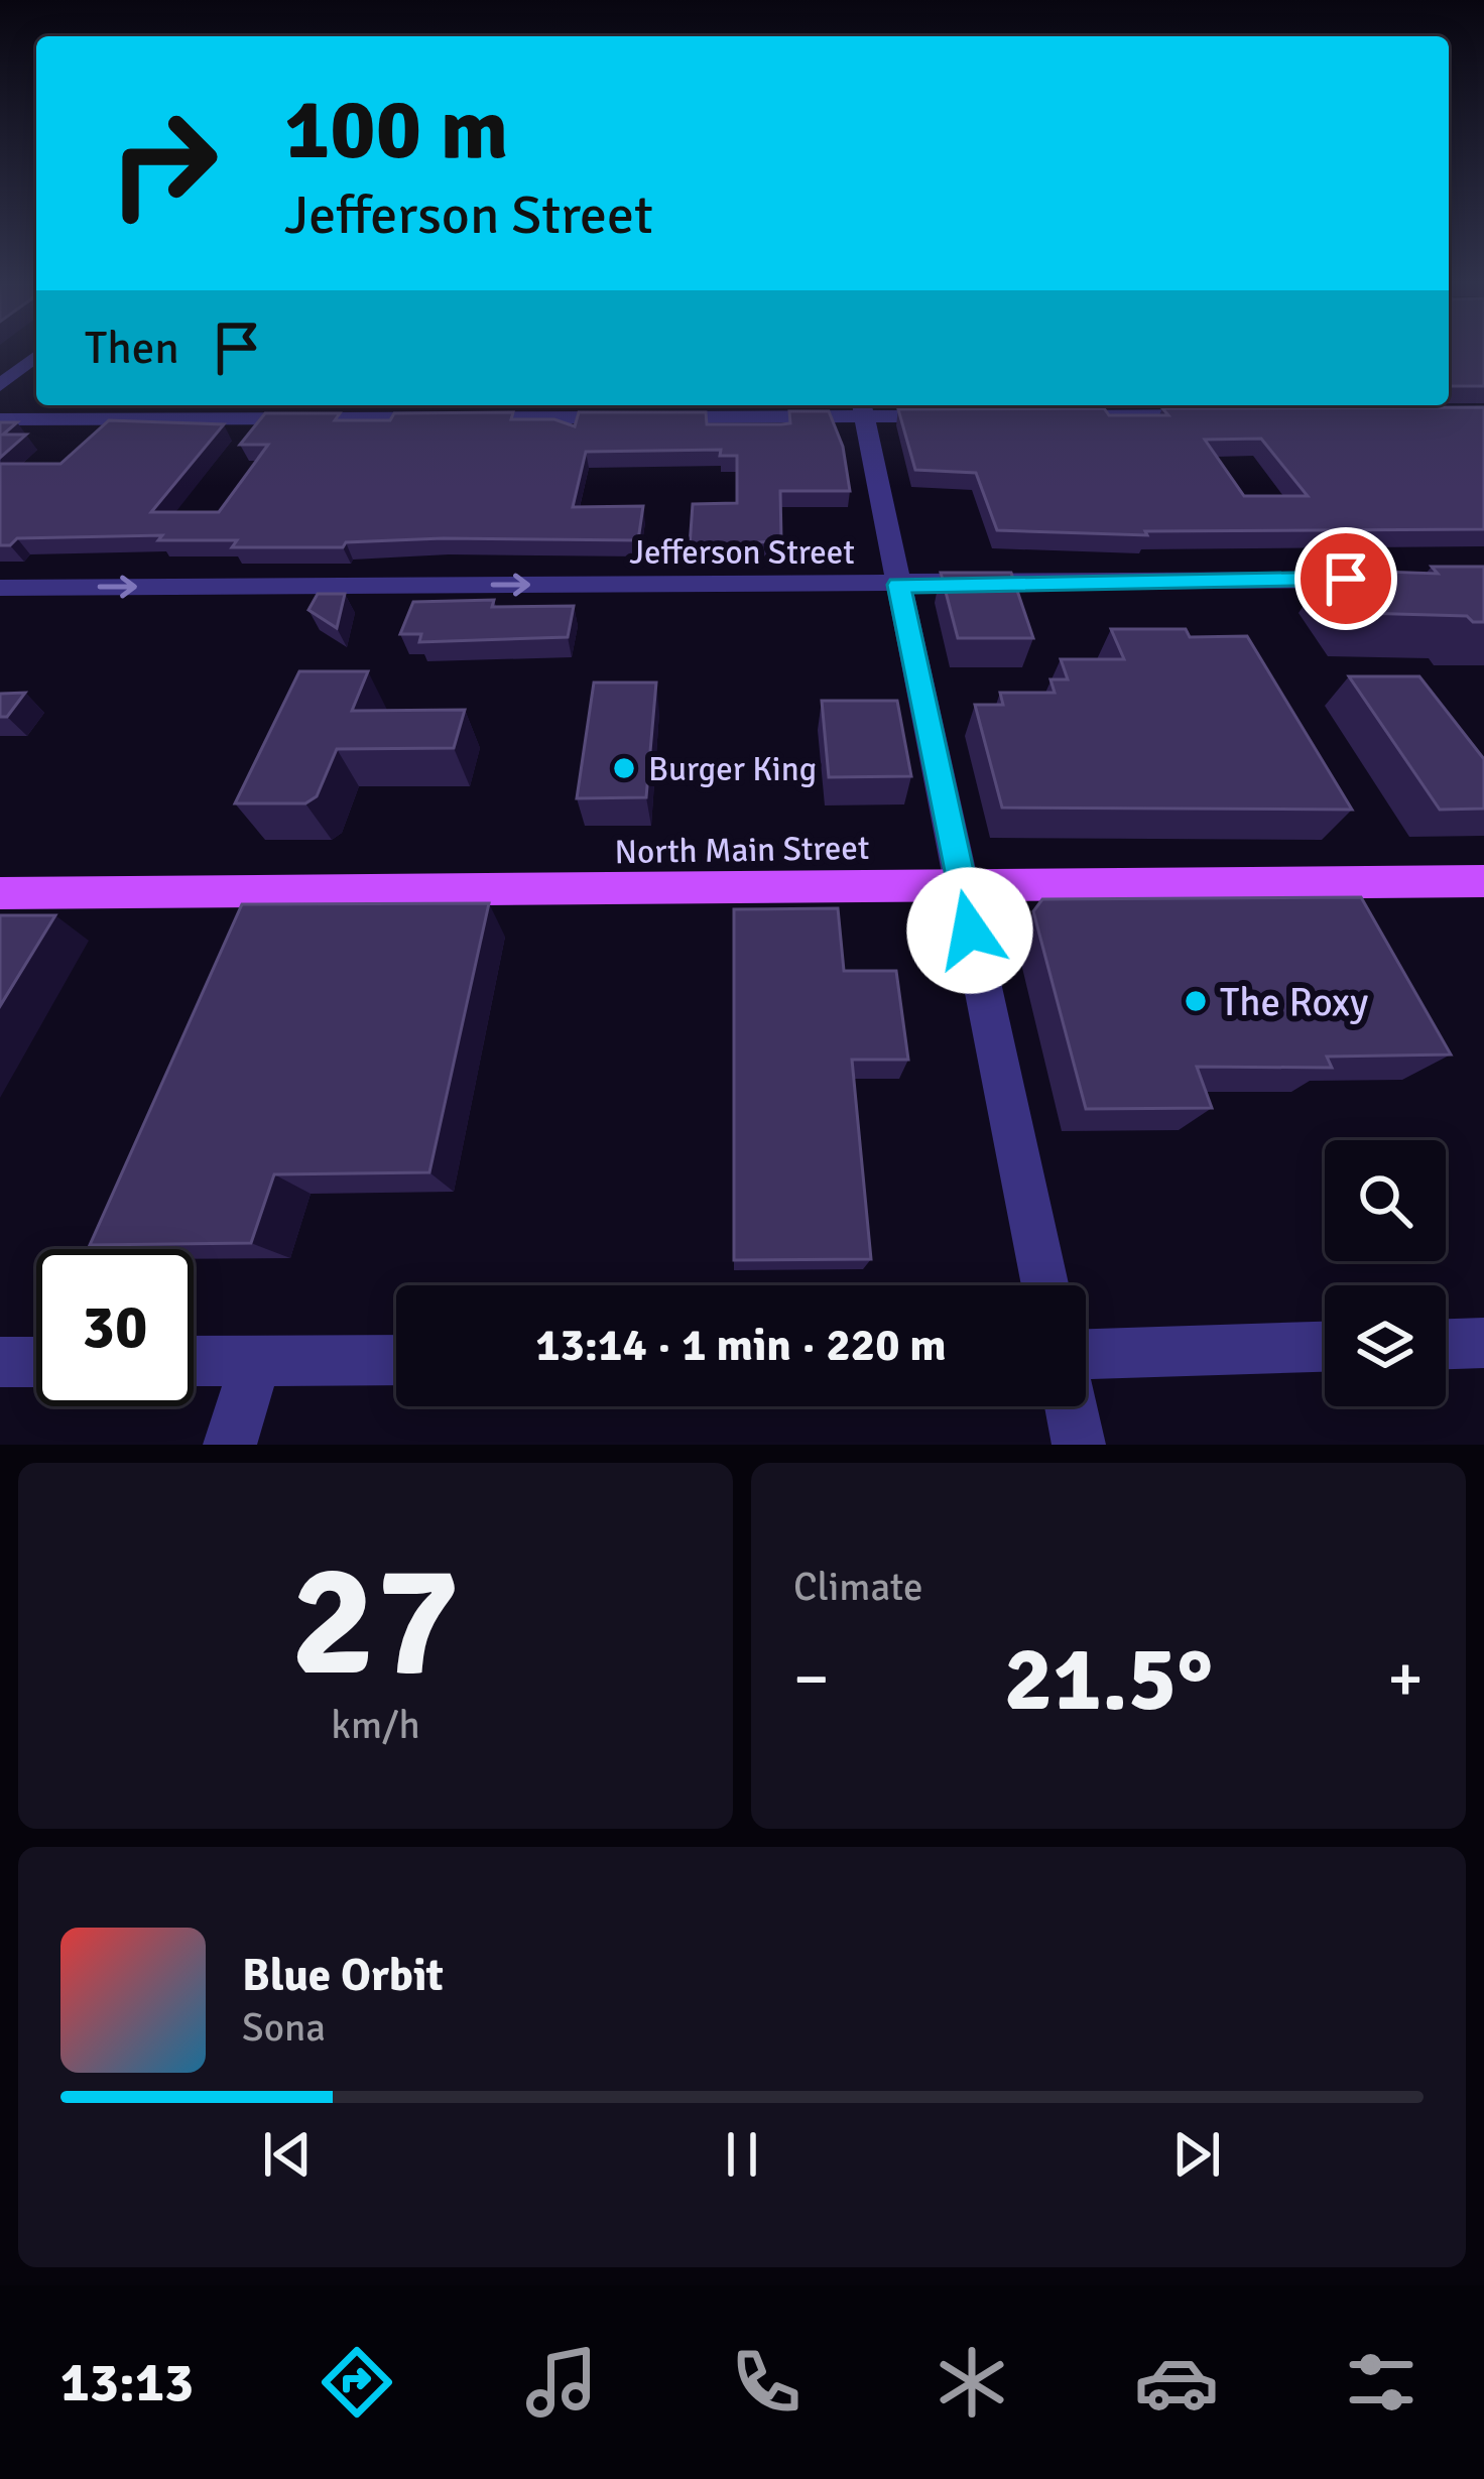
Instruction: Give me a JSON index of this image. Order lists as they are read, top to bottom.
{
  "streets": {
    "main road": ["North Main Street"],
    "street": ["Jefferson Street"]
  },
  "places": ["Burger King", "The Roxy"],
  "page": {
    "turn": ["100 m", "Jefferson Street"],
    "then": "Then",
    "limit": "30",
    "trip": "13:14 · 1 min · 220 m",
    "tile": [
      ["27", "km/h"],
      "Climate"
    ],
    "heat": ["−", "21.5°", "+"],
    "song": ["Blue Orbit", "Sona"],
    "tabs": "13:13"
  }
}
